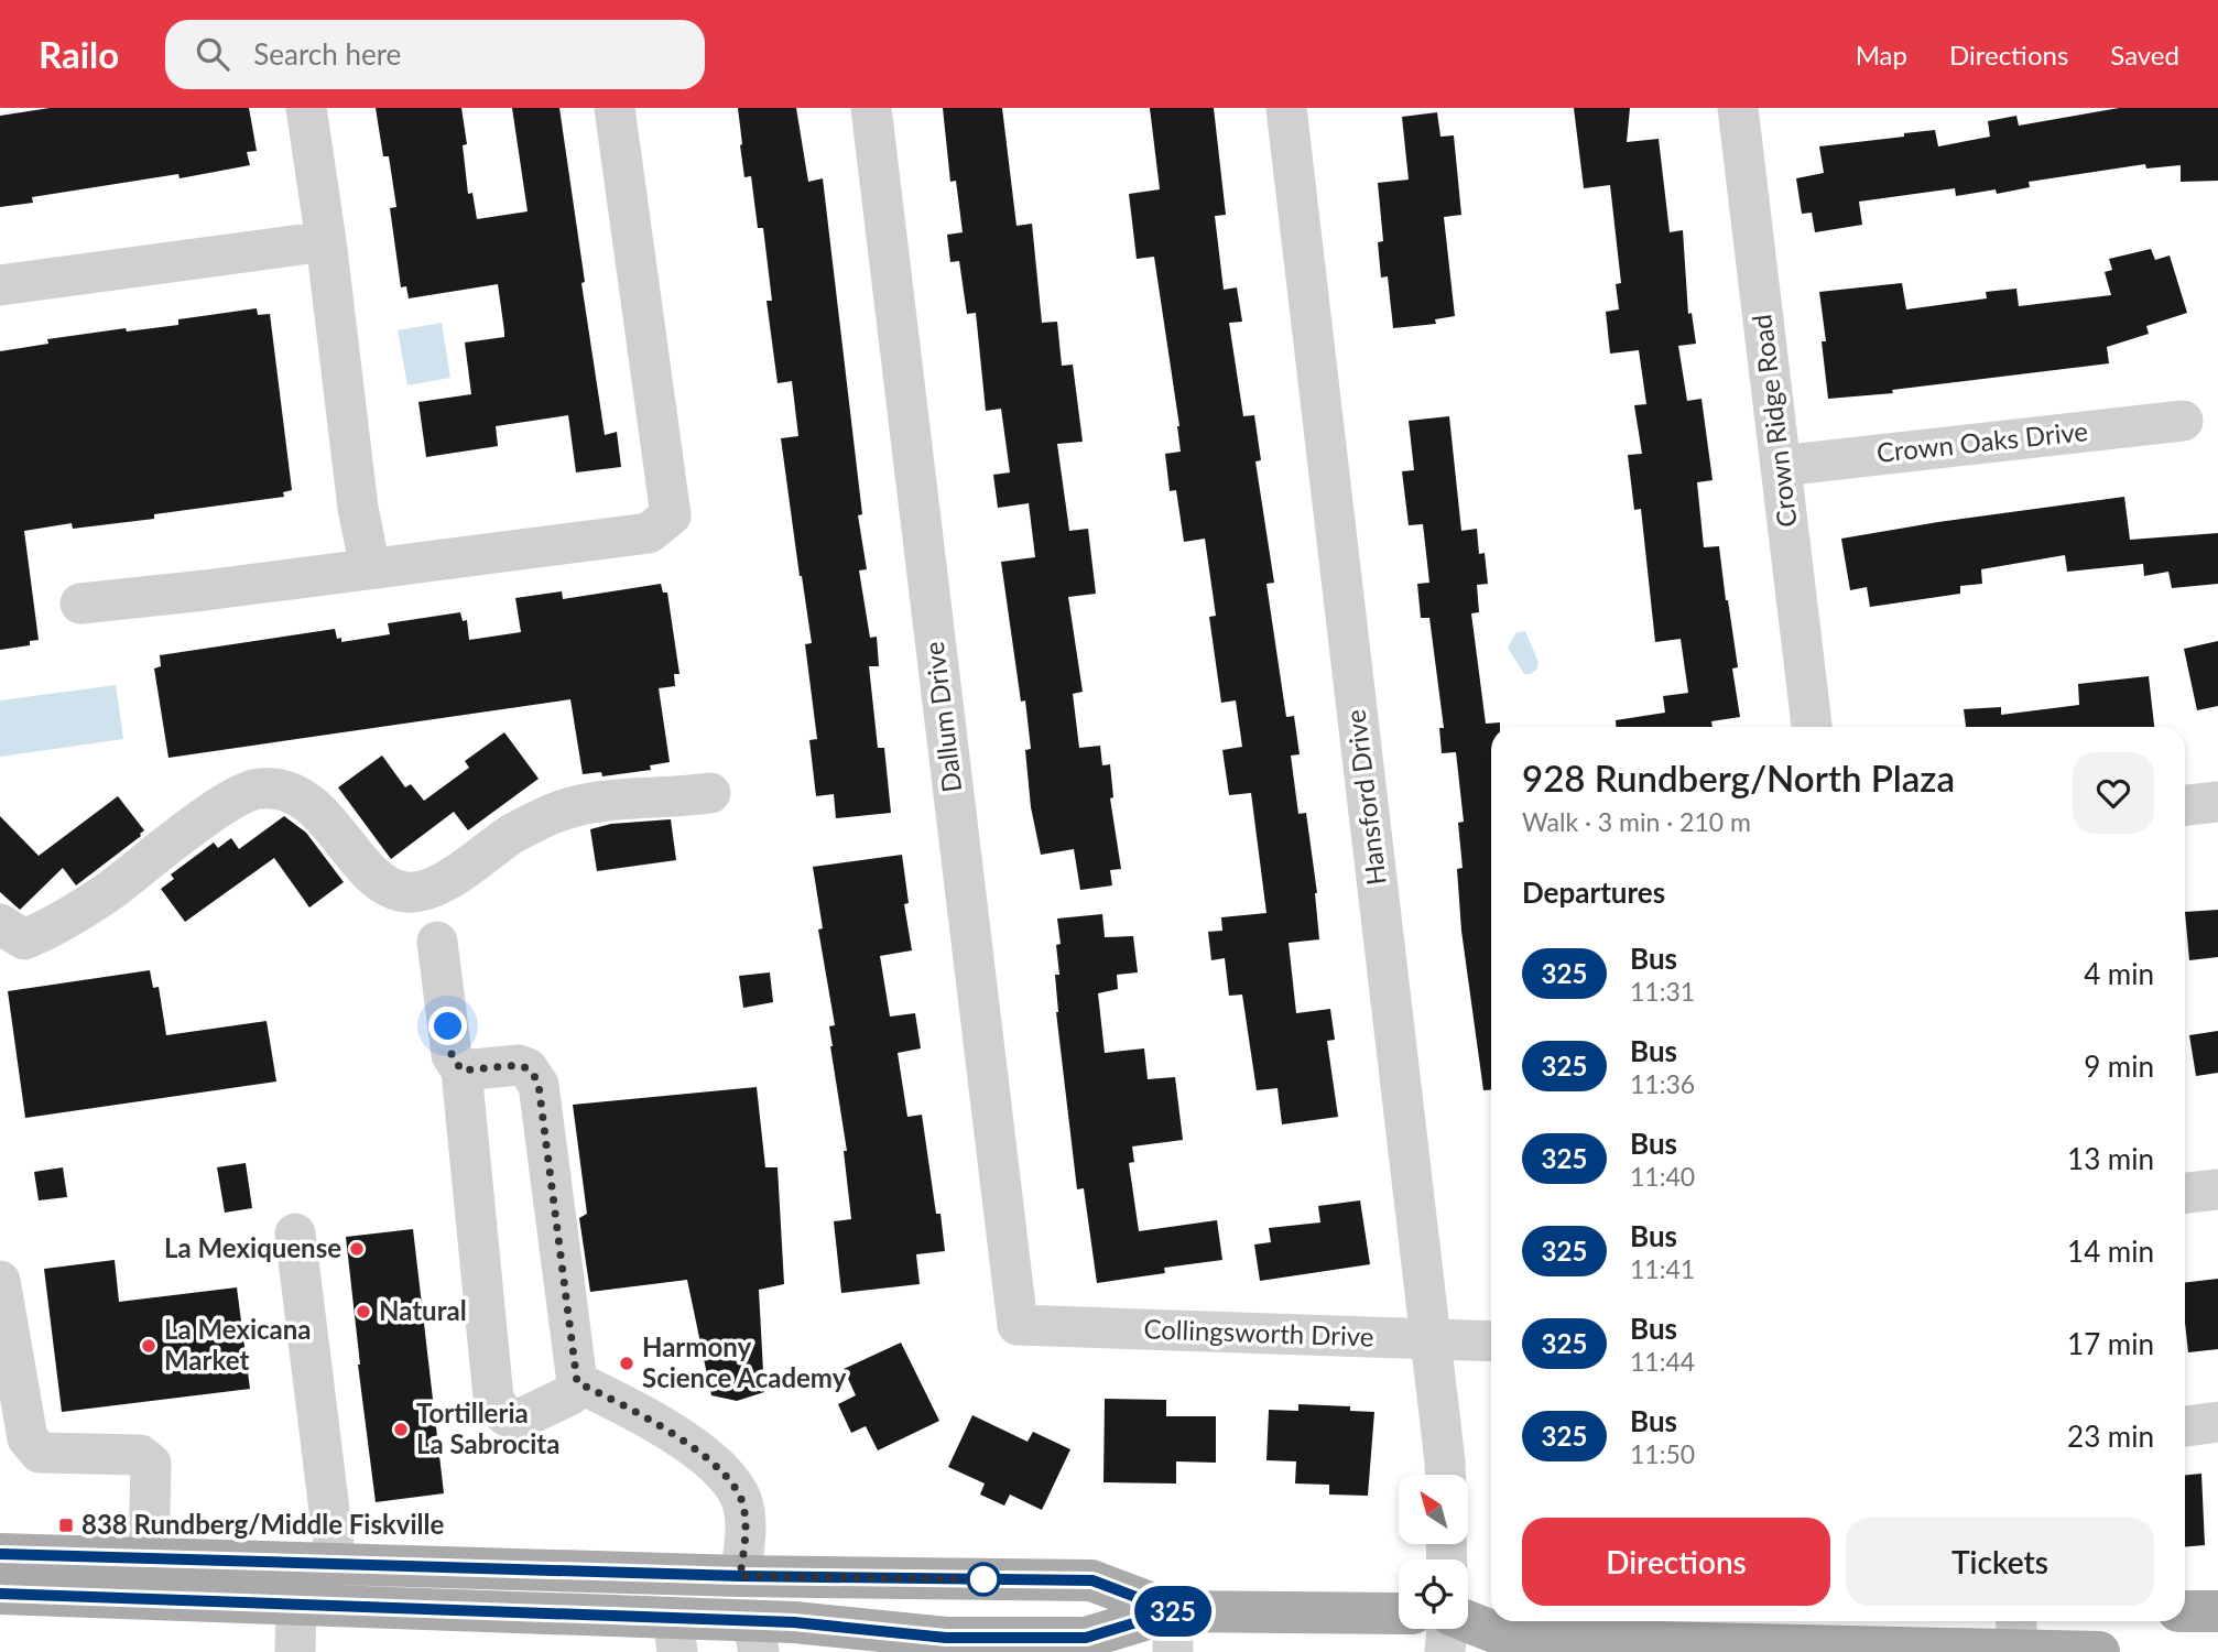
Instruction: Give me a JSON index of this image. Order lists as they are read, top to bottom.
{
  "streets": {
    "street": [
      "Crown Ridge Road",
      "Crown Oaks Drive",
      "Dallum Drive",
      "Hansford Drive",
      "Collingsworth Drive"
    ]
  },
  "crossings": [
    ["Crown Ridge Road", "Crown Oaks Drive"],
    ["Dallum Drive", "Collingsworth Drive"],
    ["Hansford Drive", "Collingsworth Drive"]
  ],
  "places": {
    "other": [
      "La Mexiquense",
      "Natural",
      "La Mexicana Market",
      "Harmony Science Academy",
      "Tortilleria La Sabrocita"
    ],
    "transit": ["838 Rundberg/Middle Fiskville"]
  },
  "lines": ["bus line 325"],
  "north": "top left",
  "page": {
    "header": "Railo",
    "search": "Search here",
    "nav": ["Map", "Directions", "Saved"],
    "on_map": "325",
    "heading": [
      ["928 Rundberg/North Plaza", "Walk · 3 min · 210 m"],
      "Departures"
    ],
    "list": [
      {
        "mark": "325",
        "name": "Bus",
        "note": "11:31",
        "value": "4 min"
      },
      {
        "mark": "325",
        "name": "Bus",
        "note": "11:36",
        "value": "9 min"
      },
      {
        "mark": "325",
        "name": "Bus",
        "note": "11:40",
        "value": "13 min"
      },
      {
        "mark": "325",
        "name": "Bus",
        "note": "11:41",
        "value": "14 min"
      },
      {
        "mark": "325",
        "name": "Bus",
        "note": "11:44",
        "value": "17 min"
      },
      {
        "mark": "325",
        "name": "Bus",
        "note": "11:50",
        "value": "23 min"
      }
    ],
    "buttons": ["Directions", "Tickets"]
  }
}
